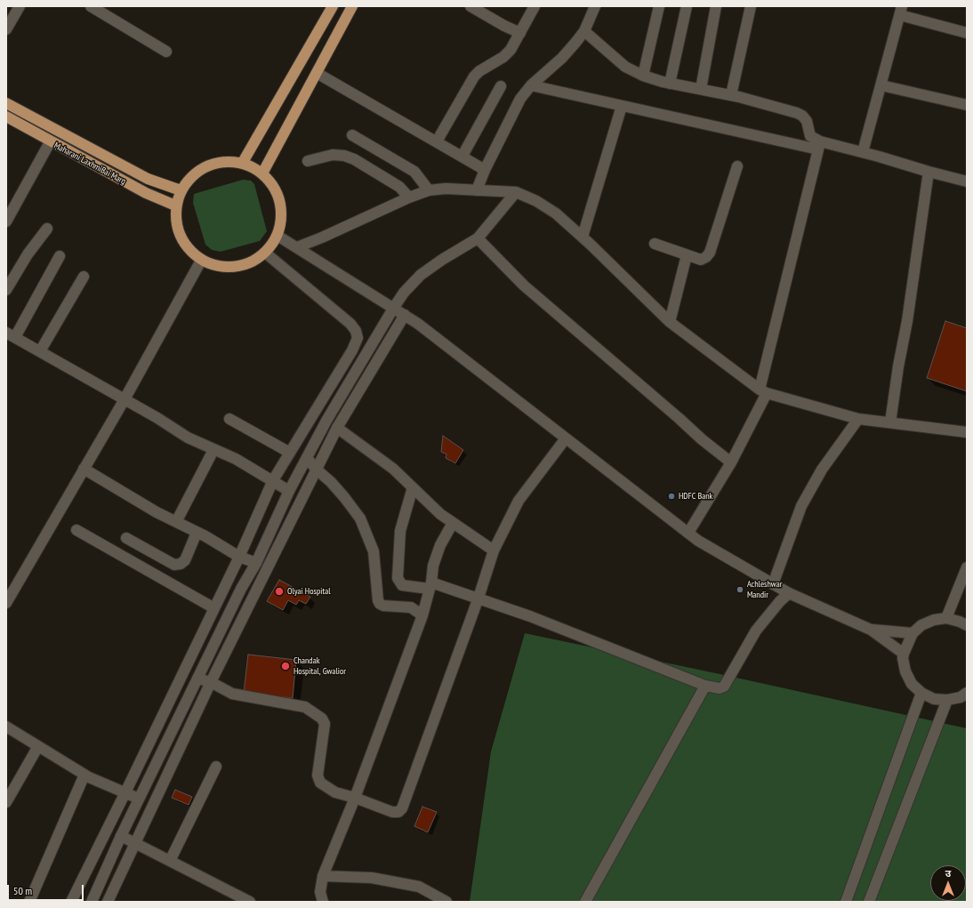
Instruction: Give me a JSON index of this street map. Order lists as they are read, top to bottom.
{
  "streets": {
    "main road": ["Maharani LaxhmiBai Marg"]
  },
  "places": [
    "HDFC Bank",
    "Achleshwar Mandir",
    "Olyai Hospital",
    "Chandak Hospital, Gwalior"
  ],
  "scale_bar": "50 m",
  "north": "top"
}
